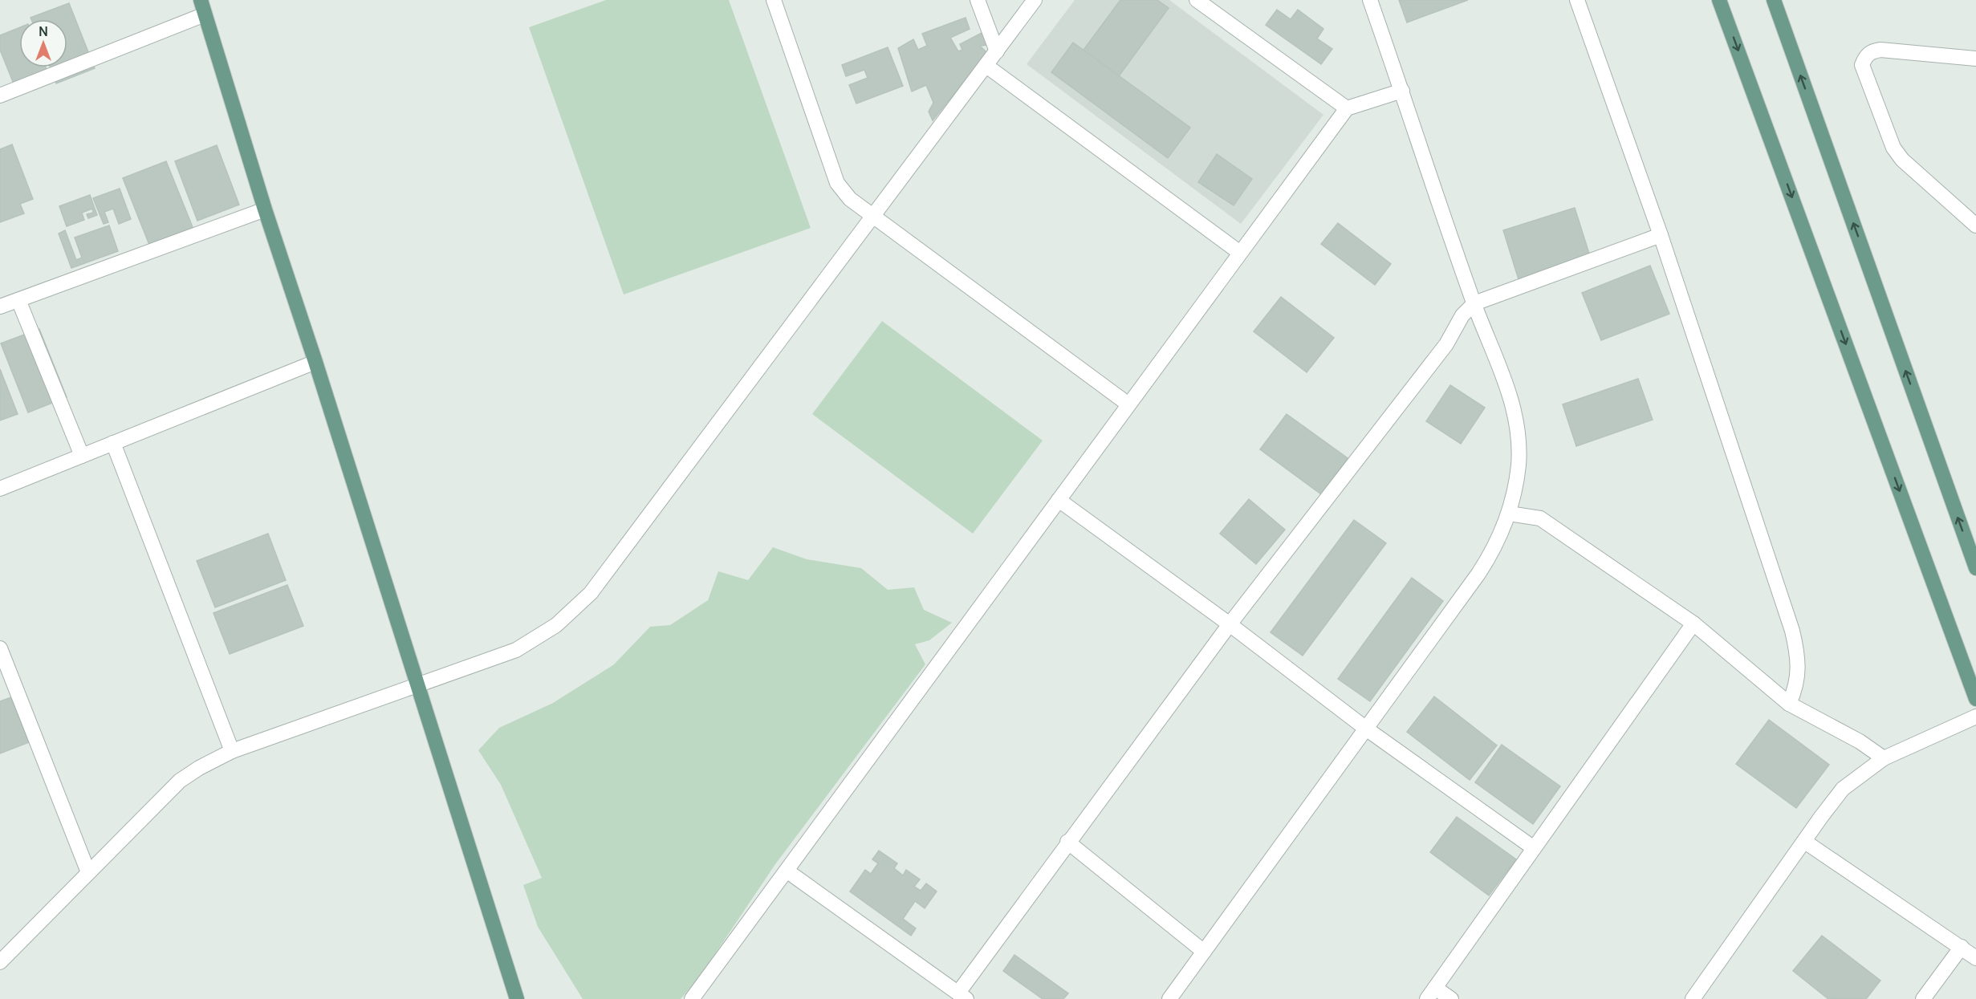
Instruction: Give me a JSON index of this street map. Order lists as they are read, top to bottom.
{
  "north": "top"
}
